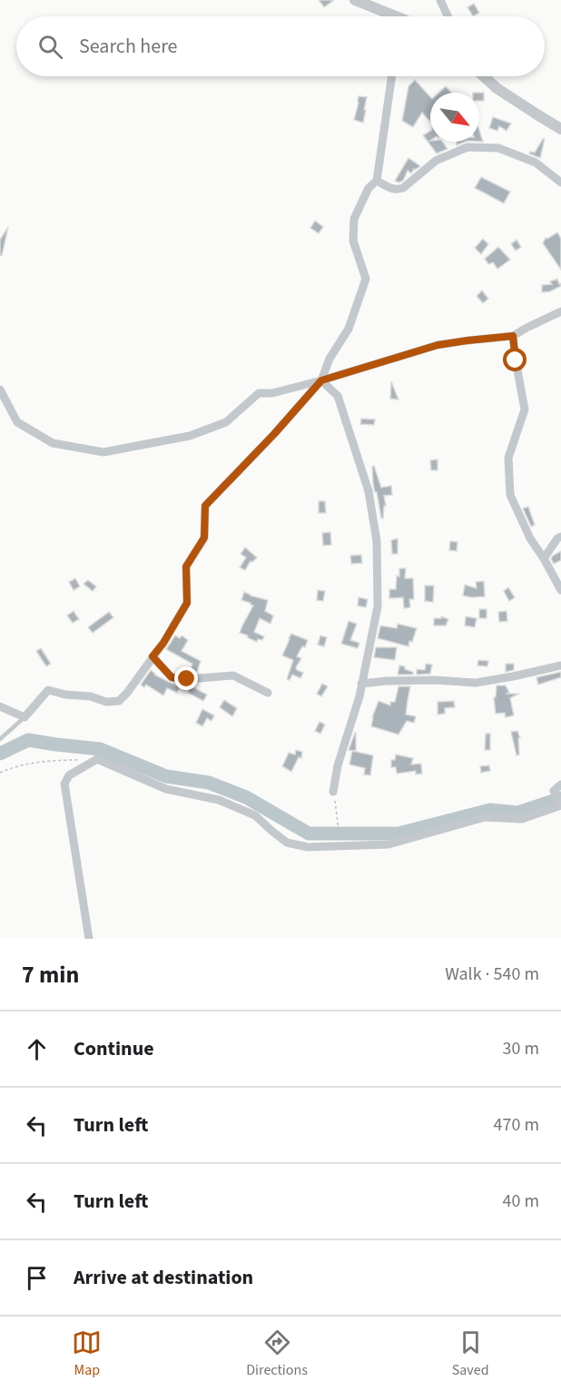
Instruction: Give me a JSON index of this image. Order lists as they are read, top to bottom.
{
  "north": "bottom right",
  "page": {
    "search": "Search here",
    "heading": ["7 min", "Walk · 540 m"],
    "list": [
      ["Continue", "30 m"],
      ["Turn left", "470 m"],
      ["Turn left", "40 m"],
      "Arrive at destination"
    ],
    "nav": ["Map", "Directions", "Saved"]
  }
}
